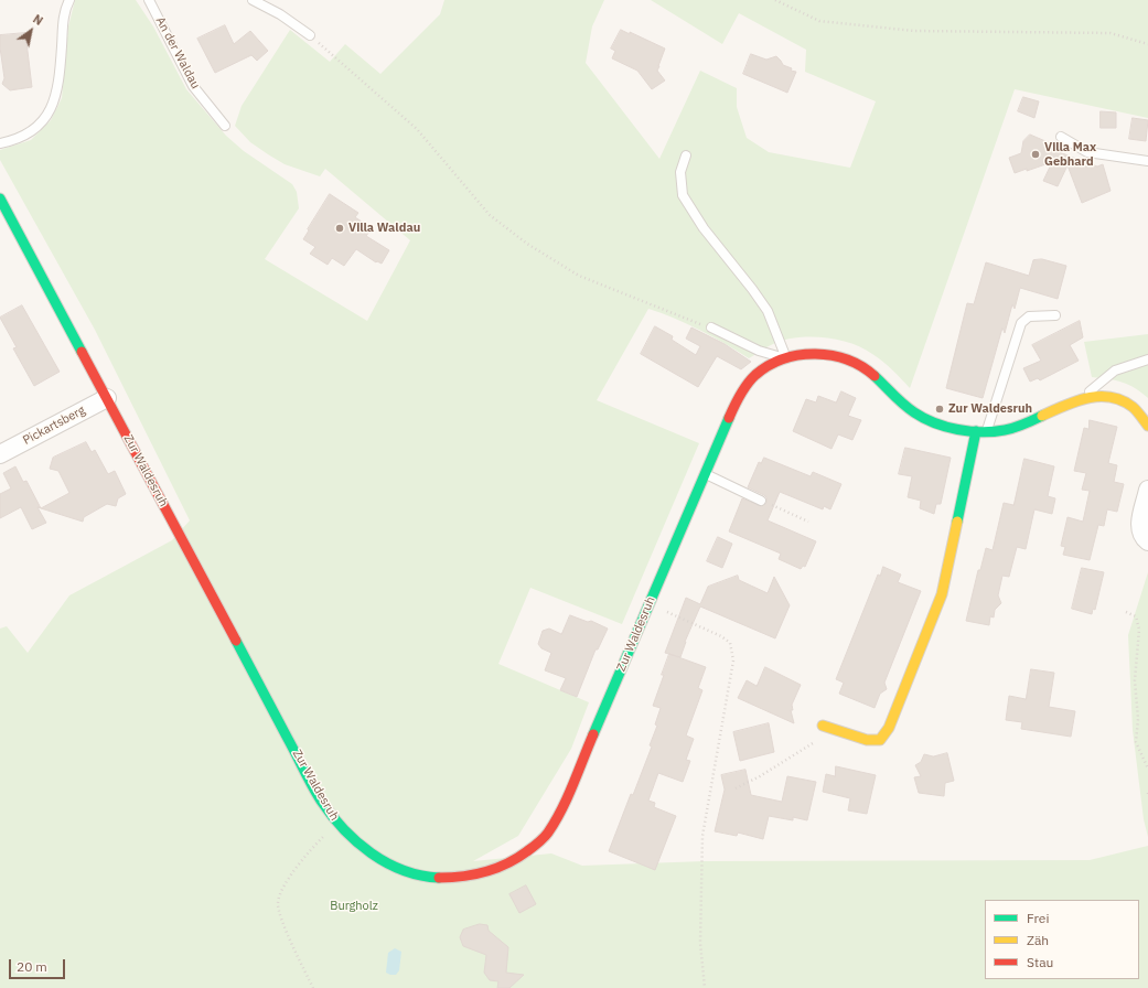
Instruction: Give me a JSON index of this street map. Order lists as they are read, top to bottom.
{
  "streets": {
    "street": ["Pickartsberg", "Zur Waldesruh"],
    "lane": ["An der Waldau"]
  },
  "crossings": [
    ["Pickartsberg", "Zur Waldesruh"]
  ],
  "parks": ["Burgholz"],
  "places": ["Villa Max Gebhard", "Villa Waldau", "Zur Waldesruh"],
  "legend": ["Frei", "Zäh", "Stau"],
  "scale_bar": "20 m",
  "north": "top right"
}
